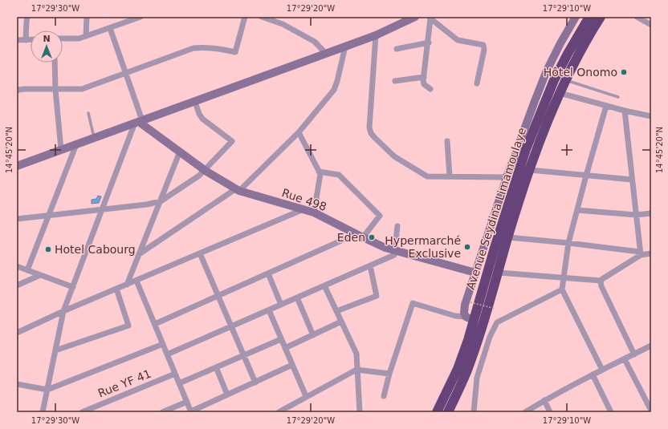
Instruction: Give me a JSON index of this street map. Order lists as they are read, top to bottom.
{
  "streets": {
    "highway": ["Avenue Seydina Limamoulaye"],
    "street": ["Rue 498", "Rue YF 41"]
  },
  "places": [
    "Hôtel Onomo",
    "Eden",
    "Hypermarché Exclusive",
    "Hotel Cabourg"
  ],
  "north": "top",
  "coordinates": [
    "17°29'30\"W",
    "17°29'20\"W",
    "17°29'10\"W",
    "14°45'20\"N"
  ]
}
